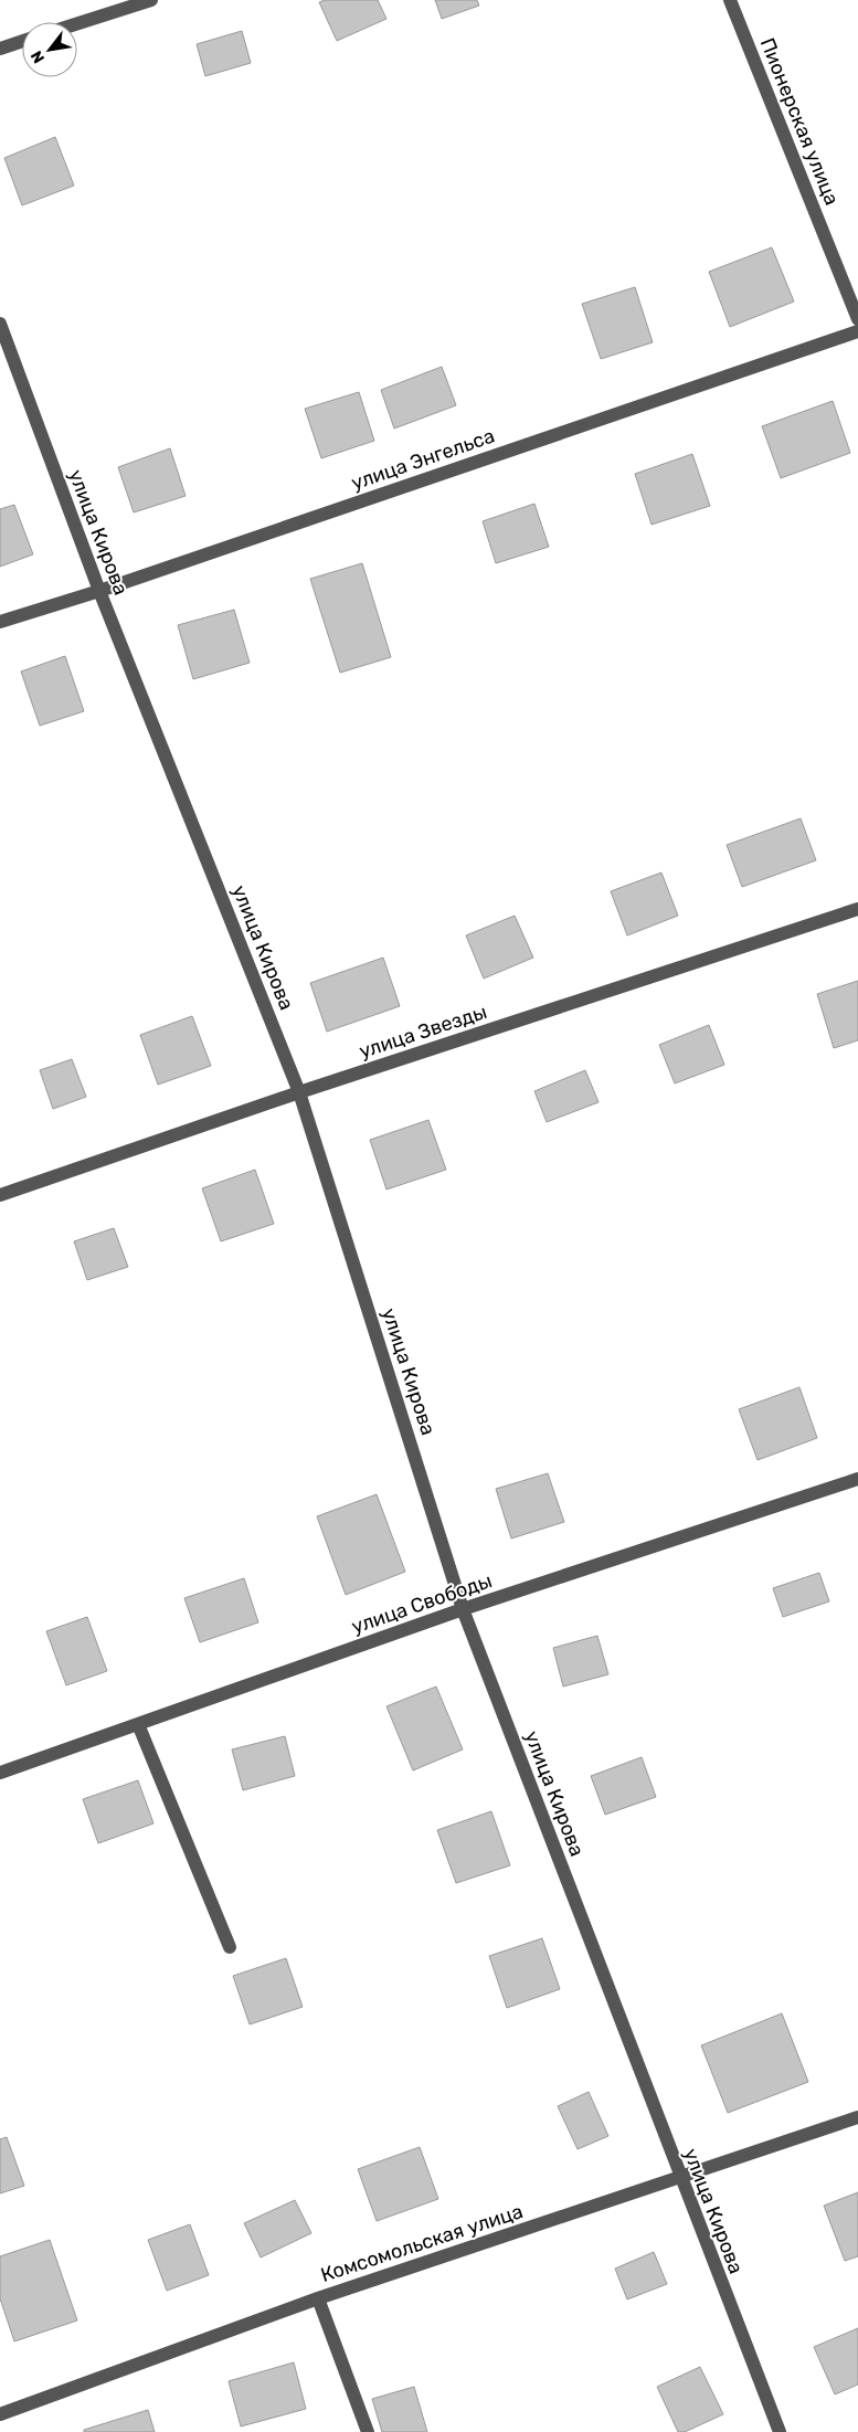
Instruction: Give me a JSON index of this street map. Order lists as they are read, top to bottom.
{
  "streets": {
    "street": [
      "Пионерская улица",
      "улица Энгельса",
      "улица Кирова",
      "улица Звезды",
      "улица Свободы",
      "Комсомольская улица"
    ]
  },
  "crossings": [
    ["улица Энгельса", "улица Кирова"],
    ["улица Кирова", "улица Звезды"],
    ["улица Кирова", "улица Свободы"],
    ["улица Кирова", "Комсомольская улица"]
  ],
  "north": "bottom left"
}
